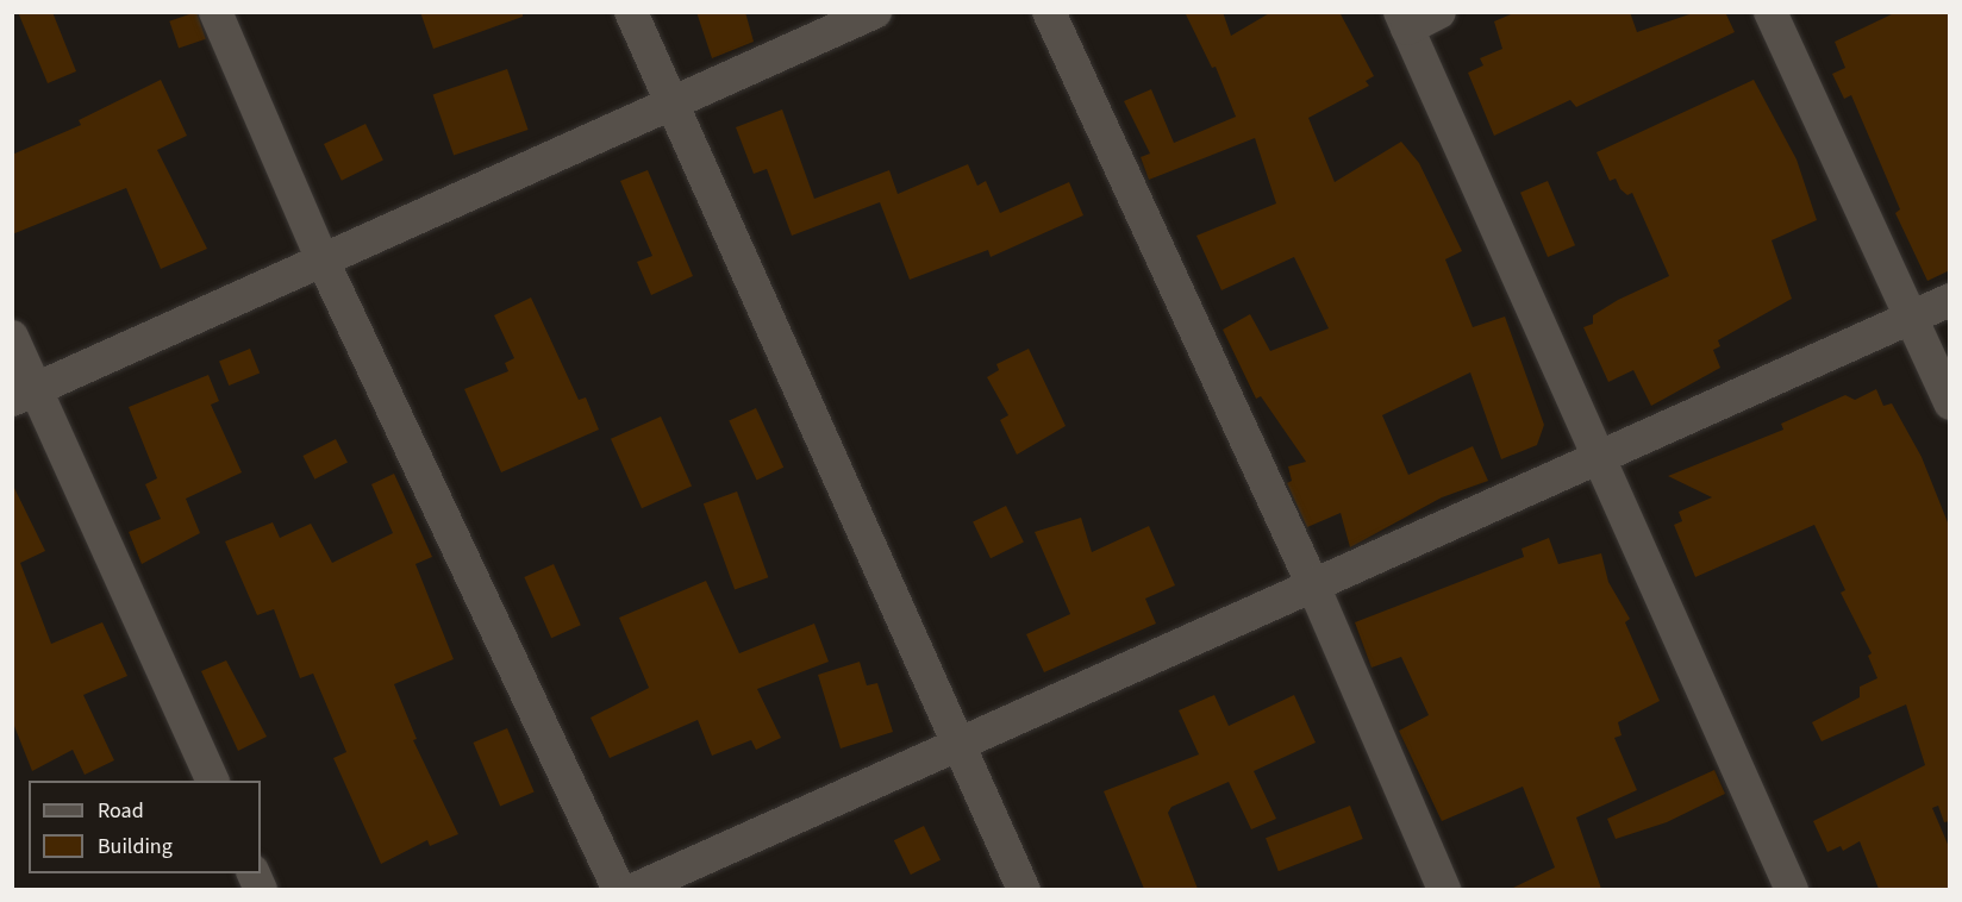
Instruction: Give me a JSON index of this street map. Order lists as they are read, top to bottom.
{
  "legend": ["Road", "Building"]
}
